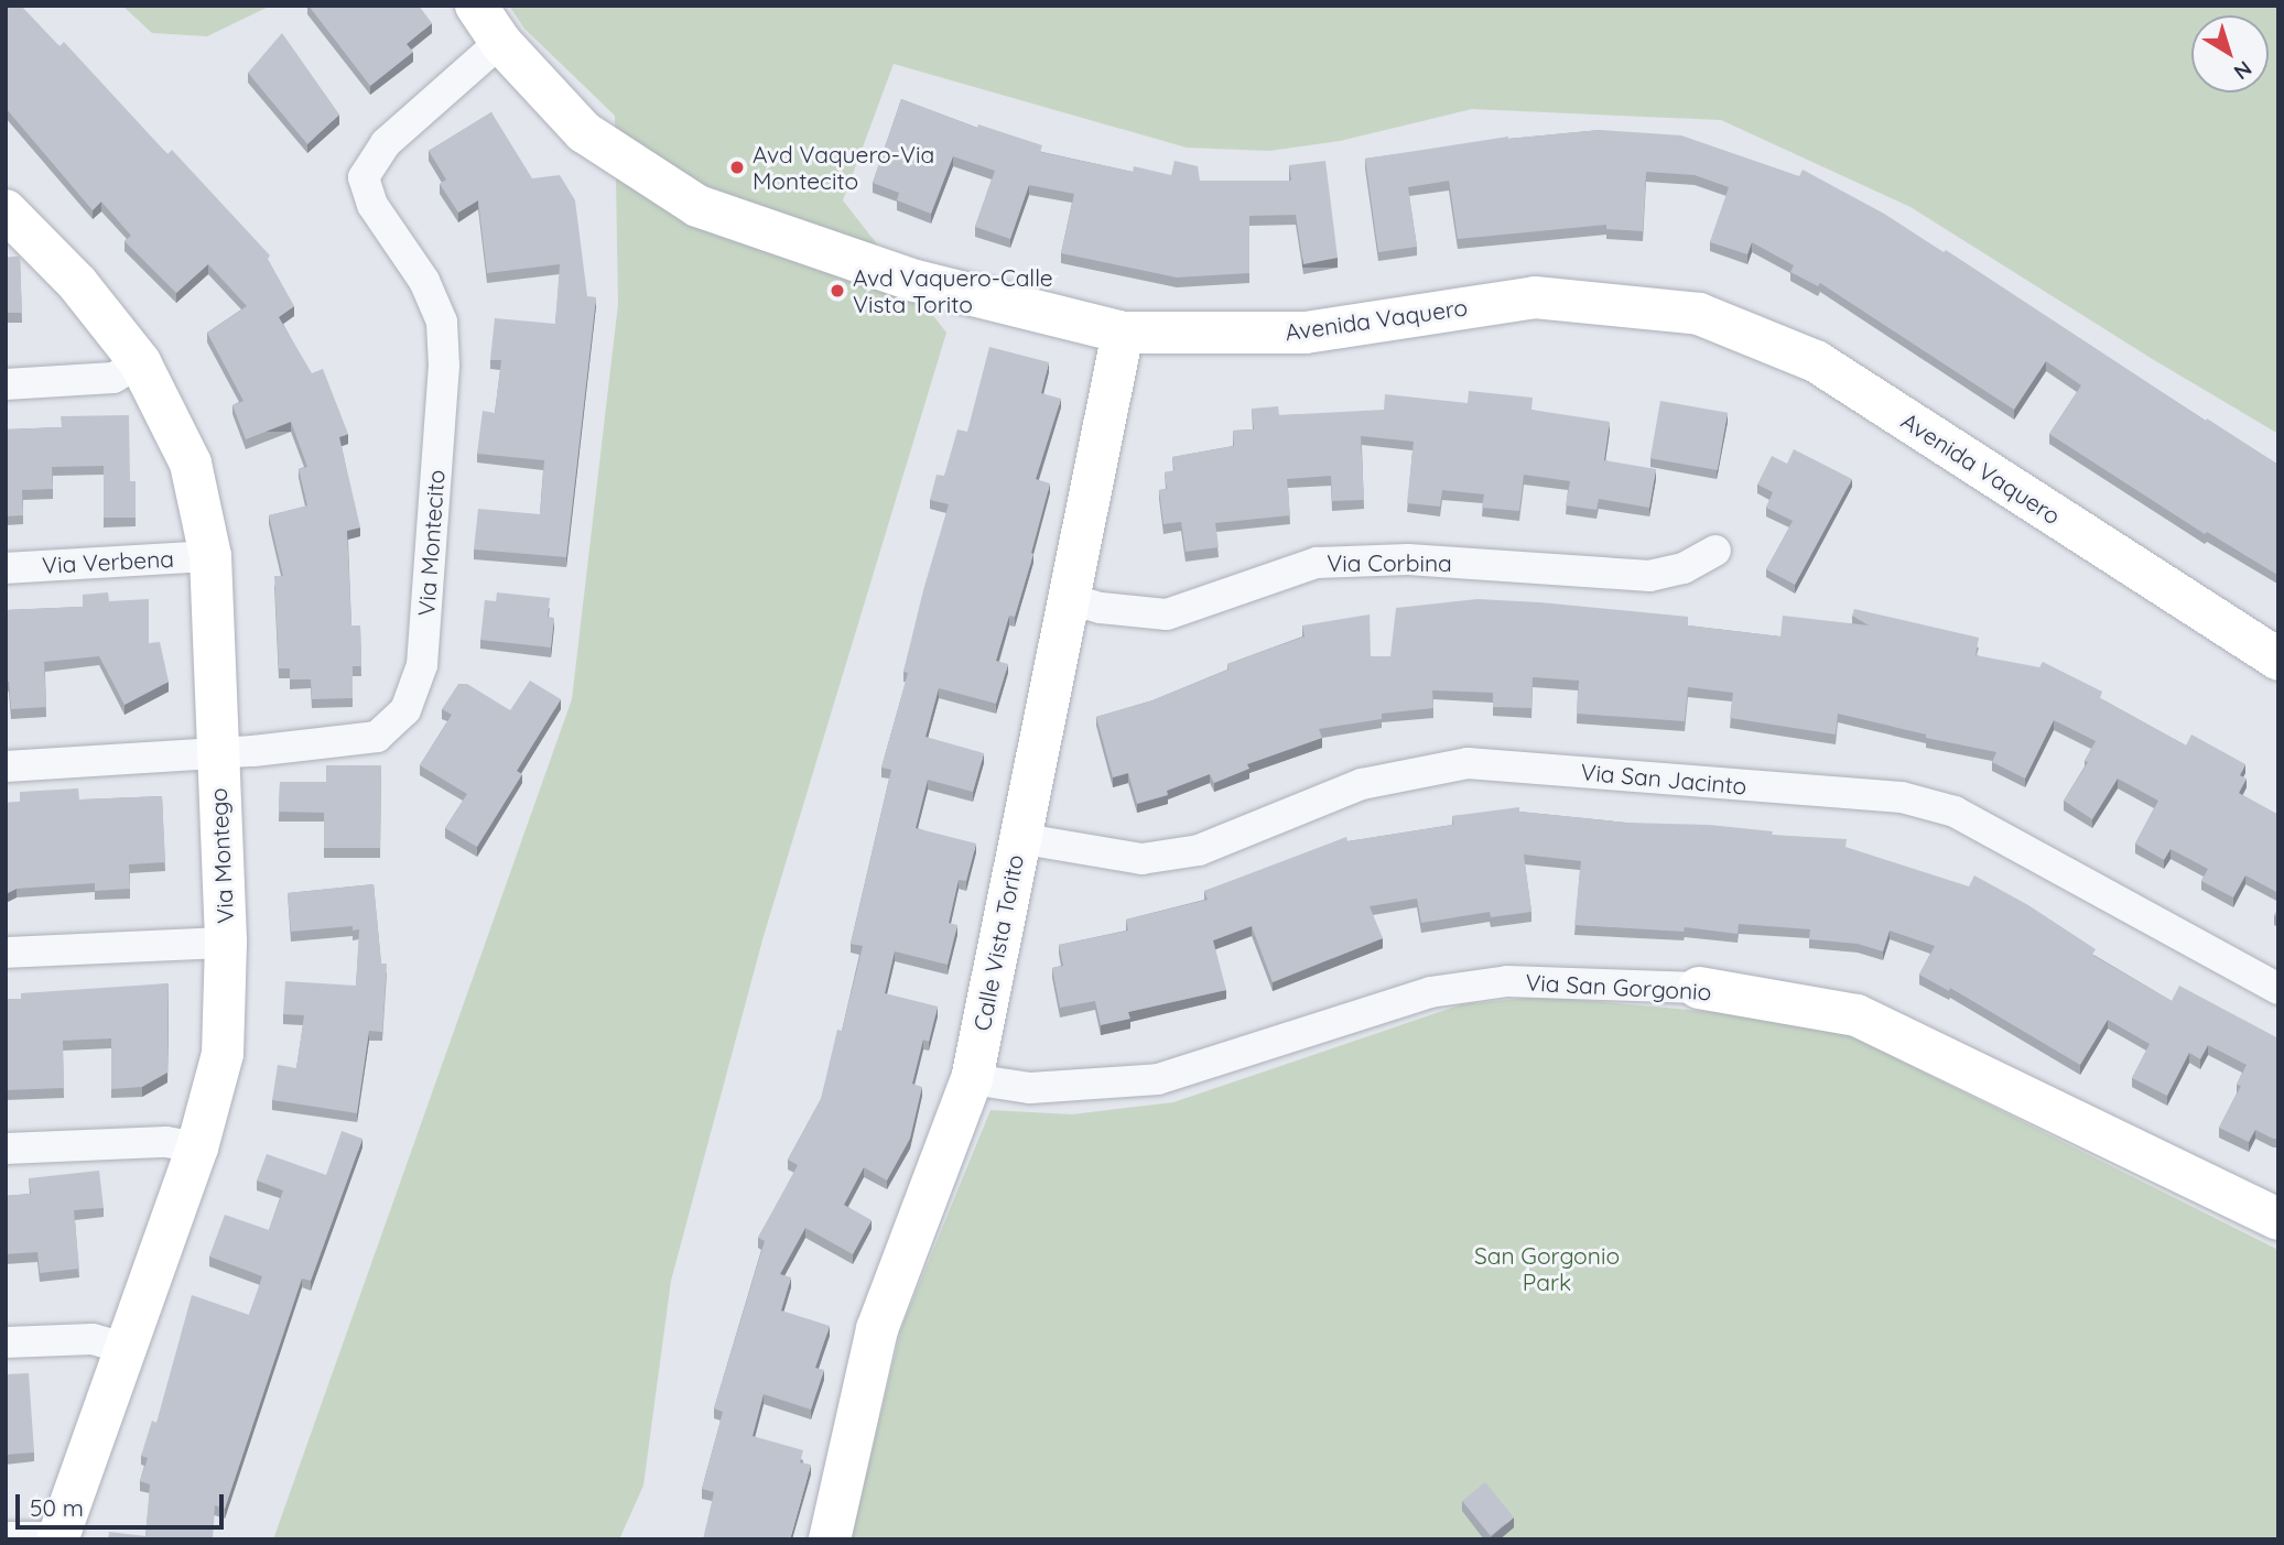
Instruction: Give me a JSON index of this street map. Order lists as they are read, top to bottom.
{
  "streets": {
    "street": [
      "Avenida Vaquero",
      "Via Montecito",
      "Via Verbena",
      "Via Corbina",
      "Via San Jacinto",
      "Via Montego",
      "Calle Vista Torito",
      "Via San Gorgonio"
    ]
  },
  "crossings": [
    ["Avenida Vaquero", "Via Montecito"],
    ["Avenida Vaquero", "Calle Vista Torito"],
    ["Via Montecito", "Via Montego"],
    ["Via Verbena", "Via Montego"],
    ["Via Corbina", "Calle Vista Torito"],
    ["Via San Jacinto", "Calle Vista Torito"],
    ["Calle Vista Torito", "Via San Gorgonio"]
  ],
  "parks": ["San Gorgonio Park"],
  "places": ["Avd Vaquero-Via Montecito", "Avd Vaquero-Calle Vista Torito"],
  "scale_bar": "50 m",
  "north": "bottom right"
}
